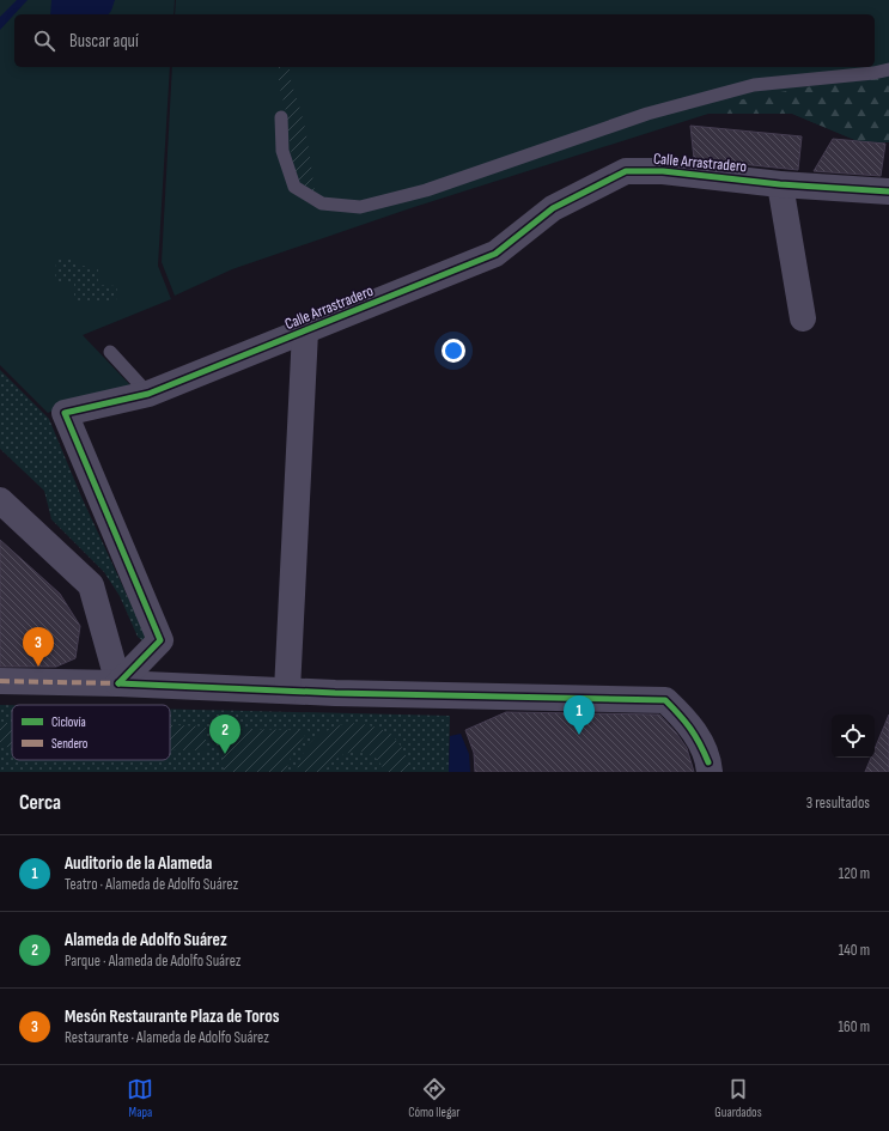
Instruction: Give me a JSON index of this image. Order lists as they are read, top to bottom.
{
  "streets": {
    "street": ["Calle Arrastradero"]
  },
  "legend": ["Ciclovía", "Sendero"],
  "page": {
    "search": "Buscar aquí",
    "pins": ["3", "1", "2"],
    "heading": ["Cerca", "3 resultados"],
    "list": [
      {
        "mark": "1",
        "name": "Auditorio de la Alameda",
        "note": "Teatro · Alameda de Adolfo Suárez",
        "value": "120 m"
      },
      {
        "mark": "2",
        "name": "Alameda de Adolfo Suárez",
        "note": "Parque · Alameda de Adolfo Suárez",
        "value": "140 m"
      },
      {
        "mark": "3",
        "name": "Mesón Restaurante Plaza de Toros",
        "note": "Restaurante · Alameda de Adolfo Suárez",
        "value": "160 m"
      }
    ],
    "nav": ["Mapa", "Cómo llegar", "Guardados"]
  }
}
